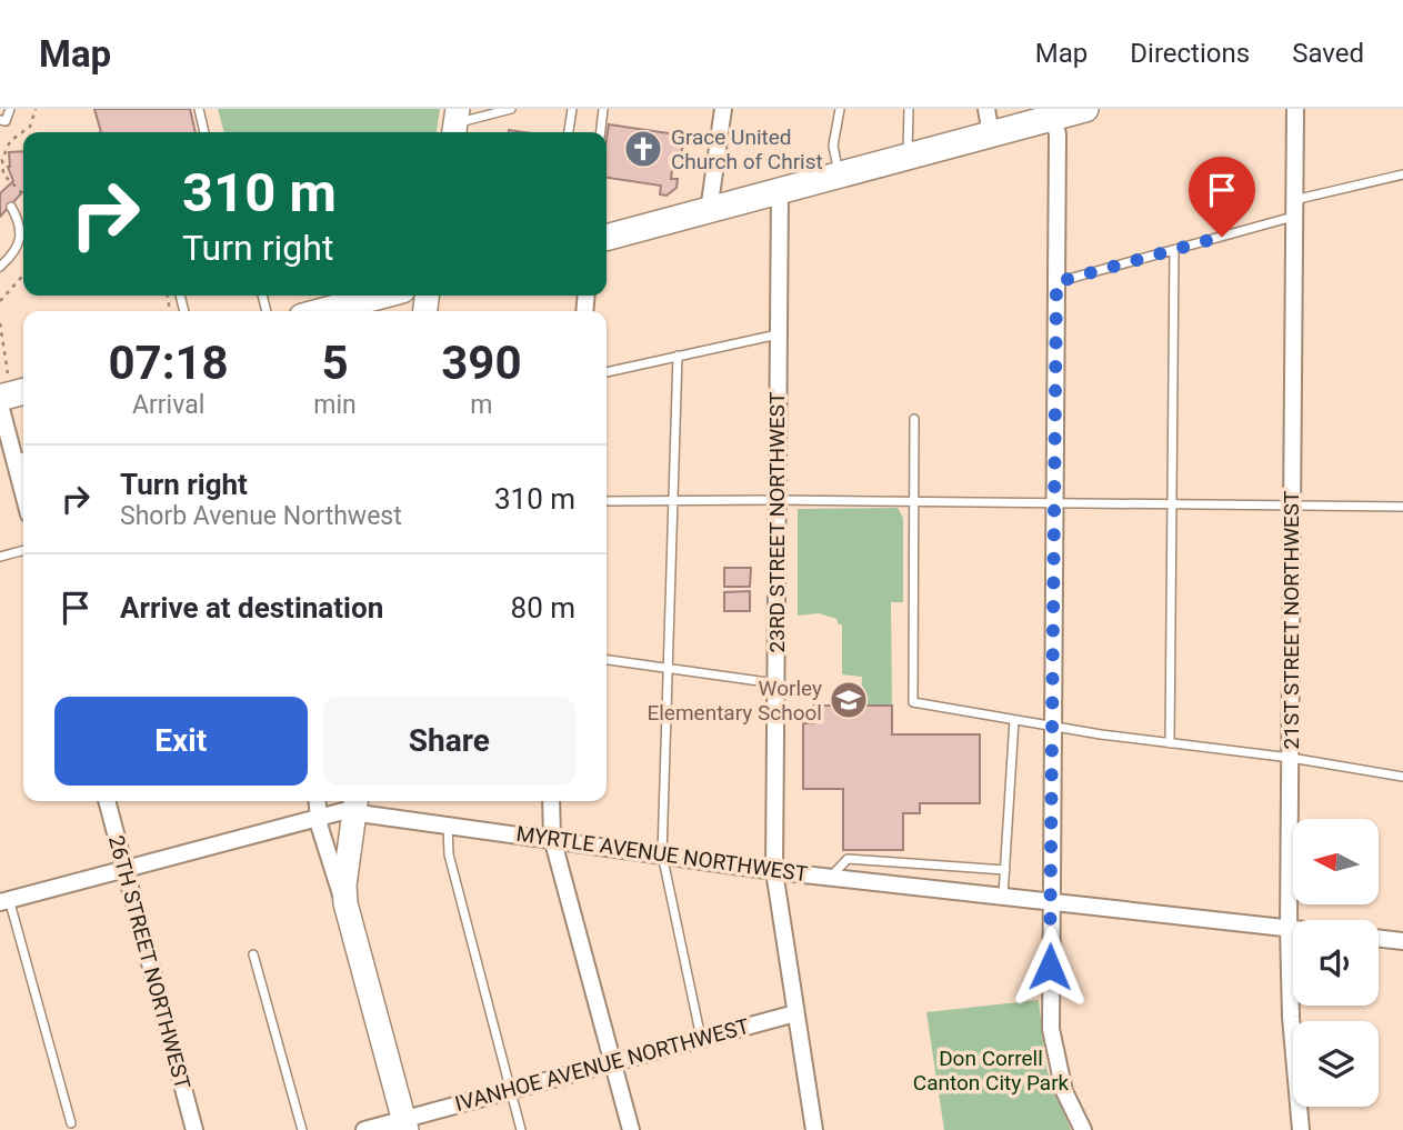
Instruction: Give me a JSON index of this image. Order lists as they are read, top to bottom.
{
  "streets": {
    "street": [
      "23RD STREET NORTHWEST",
      "21ST STREET NORTHWEST",
      "MYRTLE AVENUE NORTHWEST",
      "26TH STREET NORTHWEST",
      "IVANHOE AVENUE NORTHWEST"
    ]
  },
  "crossings": [
    ["23RD STREET NORTHWEST", "MYRTLE AVENUE NORTHWEST"],
    ["23RD STREET NORTHWEST", "IVANHOE AVENUE NORTHWEST"],
    ["21ST STREET NORTHWEST", "MYRTLE AVENUE NORTHWEST"],
    ["MYRTLE AVENUE NORTHWEST", "26TH STREET NORTHWEST"]
  ],
  "parks": ["Don Correll Canton City Park"],
  "places": {
    "church": ["Grace United Church of Christ"],
    "school or university": ["Worley Elementary School"]
  },
  "north": "left",
  "page": {
    "header": "Map",
    "nav": ["Map", "Directions", "Saved"],
    "turn": ["310 m", "Turn right"],
    "eta": [
      "07:18",
      "Arrival",
      "5",
      "min",
      "390",
      "m"
    ],
    "list": [
      {
        "name": "Turn right",
        "note": "Shorb Avenue Northwest",
        "value": "310 m"
      },
      {
        "name": "Arrive at destination",
        "value": "80 m"
      }
    ],
    "buttons": ["Exit", "Share"]
  }
}
